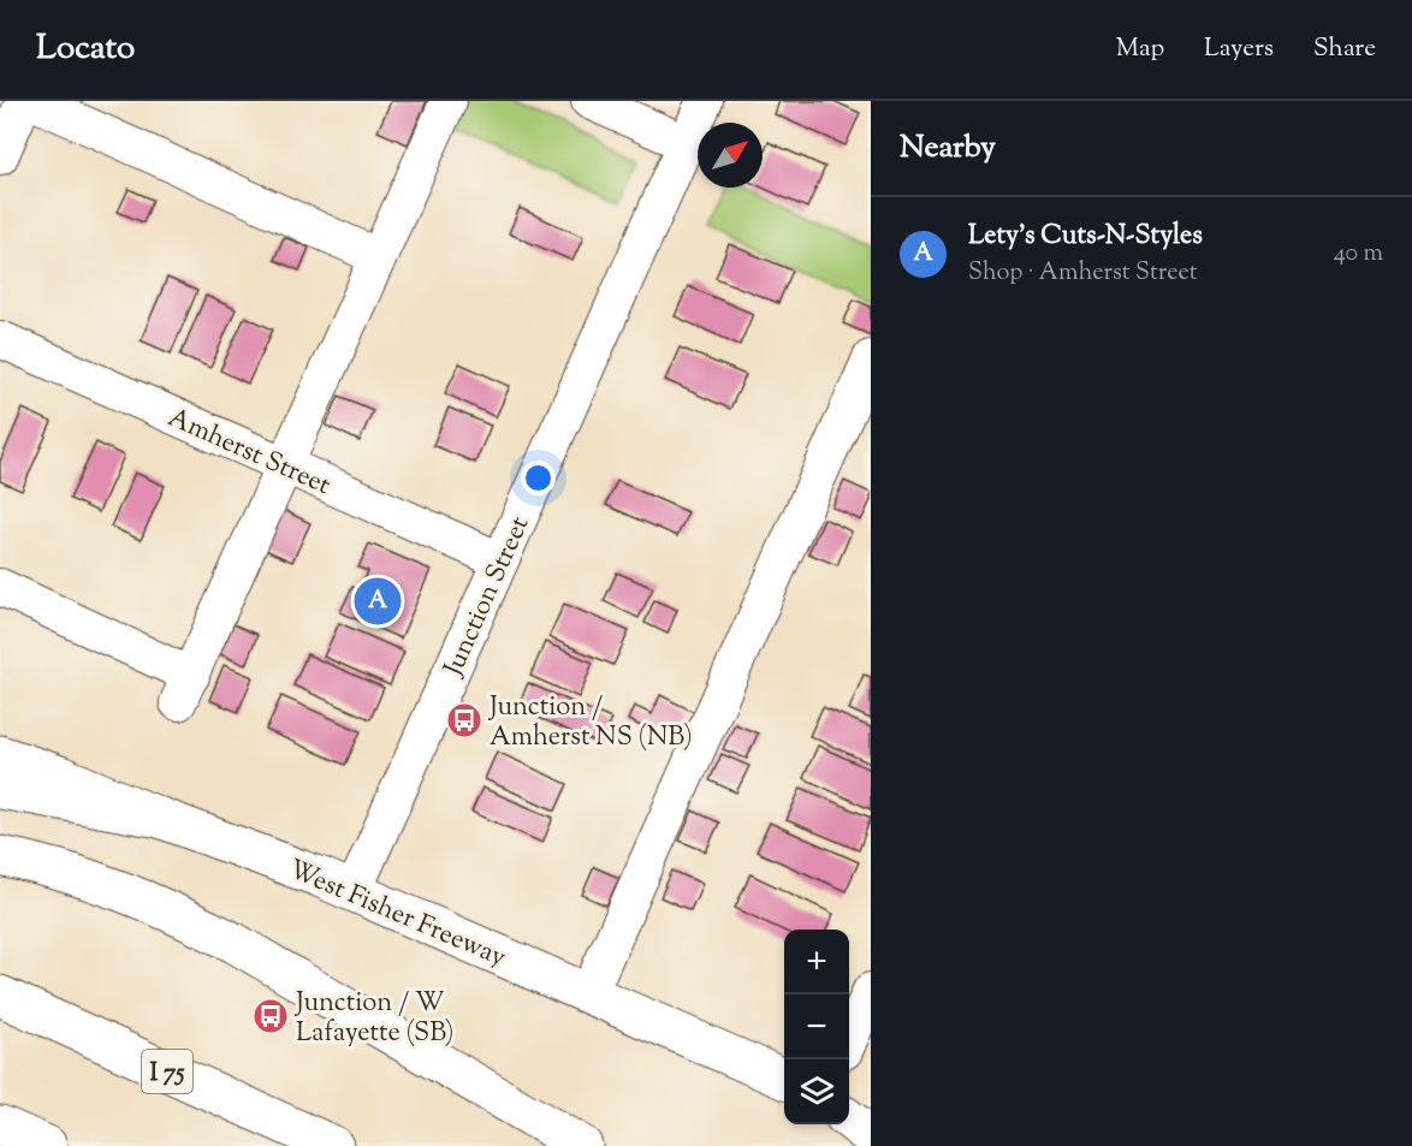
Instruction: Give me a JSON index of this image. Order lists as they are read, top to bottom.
{
  "streets": {
    "main road": ["West Fisher Freeway", "I 75"],
    "street": ["Amherst Street", "Junction Street"]
  },
  "crossings": [
    ["Amherst Street", "Junction Street"],
    ["Junction Street", "West Fisher Freeway"]
  ],
  "places": {
    "bus stop": ["Junction / Amherst NS (NB)", "Junction / W Lafayette (SB)"]
  },
  "north": "top right",
  "page": {
    "header": "Locato",
    "nav": ["Map", "Layers", "Share"],
    "heading": "Nearby",
    "list": [
      {
        "mark": "A",
        "name": "Lety's Cuts-N-Styles",
        "note": "Shop · Amherst Street",
        "value": "40 m"
      }
    ],
    "pins": "A",
    "map_buttons": ["+", "−"]
  }
}
